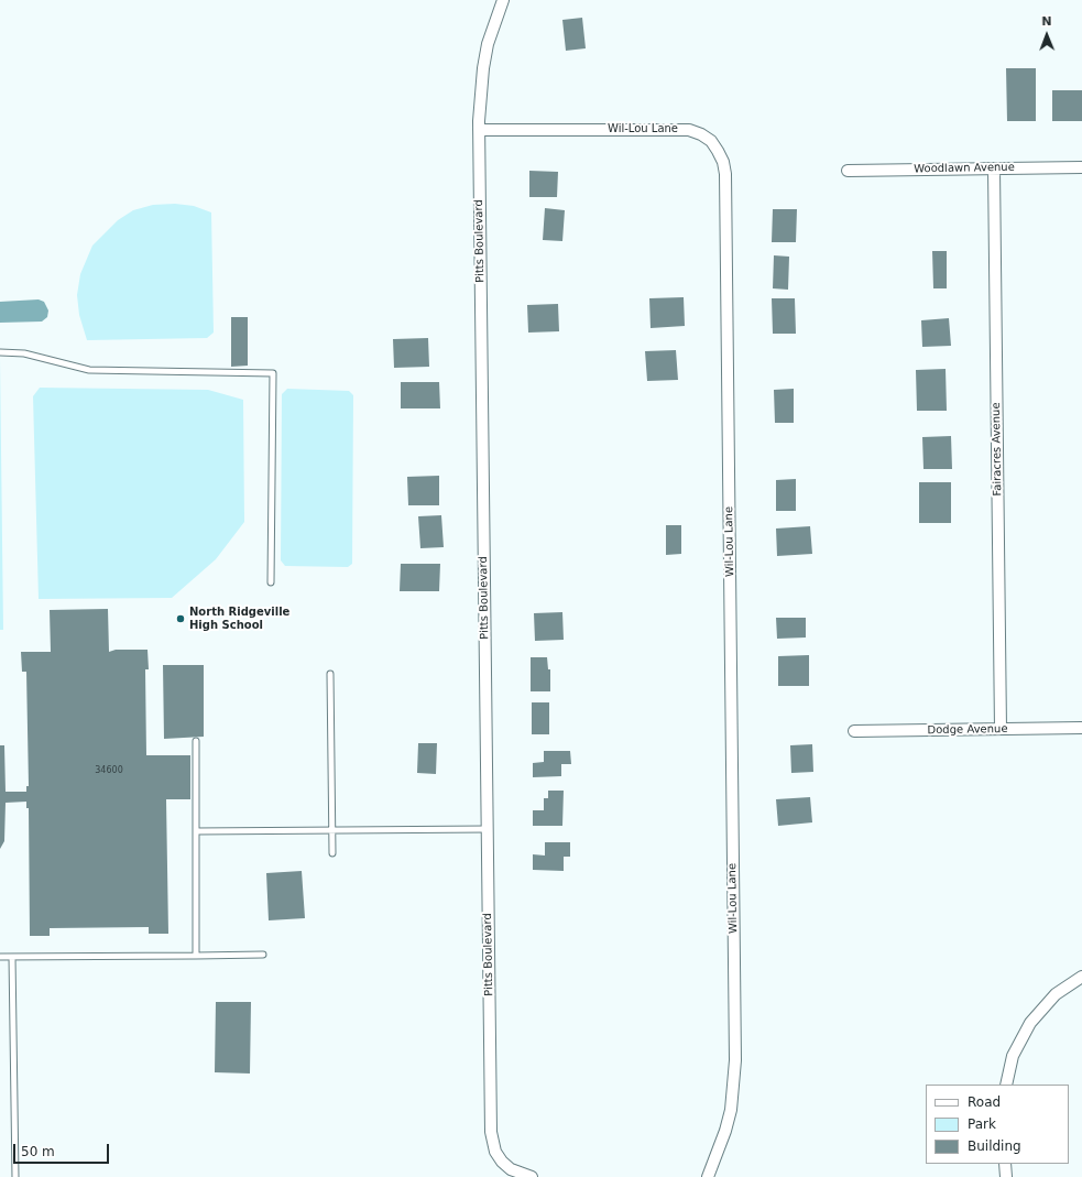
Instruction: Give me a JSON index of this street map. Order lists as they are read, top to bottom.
{
  "streets": {
    "street": [
      "Wil-Lou Lane",
      "Woodlawn Avenue",
      "Pitts Boulevard",
      "Fairacres Avenue",
      "Dodge Avenue"
    ]
  },
  "crossings": [
    ["Wil-Lou Lane", "Pitts Boulevard"],
    ["Woodlawn Avenue", "Fairacres Avenue"],
    ["Fairacres Avenue", "Dodge Avenue"]
  ],
  "places": ["North Ridgeville High School"],
  "house_numbers": ["34600"],
  "legend": ["Road", "Park", "Building"],
  "scale_bar": "50 m",
  "north": "top"
}
